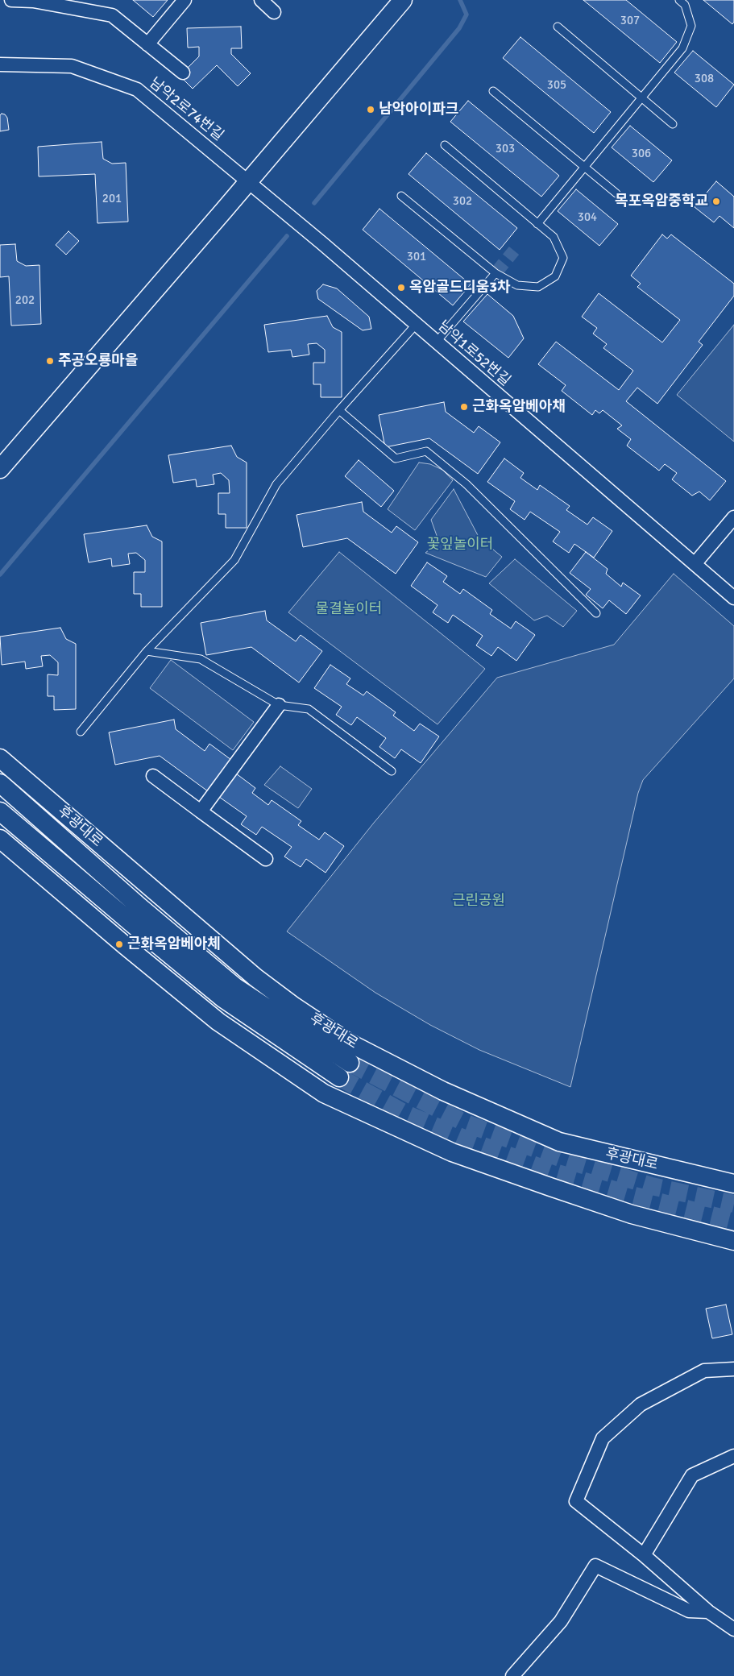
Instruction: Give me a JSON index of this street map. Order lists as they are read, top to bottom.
{
  "streets": {
    "street": ["남악2로74번길", "남악1로52번길", "후광대로"]
  },
  "crossings": [
    ["남악2로74번길", "남악1로52번길"]
  ],
  "parks": ["꽃잎놀이터", "물결놀이터", "근린공원"],
  "places": [
    "남악아이파크",
    "목포옥암중학교",
    "옥암골드디움3차",
    "주공오룡마을",
    "근화옥암베아채",
    "근화옥암베아체"
  ],
  "house_numbers": [
    "307",
    "308",
    "305",
    "303",
    "306",
    "201",
    "302",
    "304",
    "301",
    "202"
  ]
}
